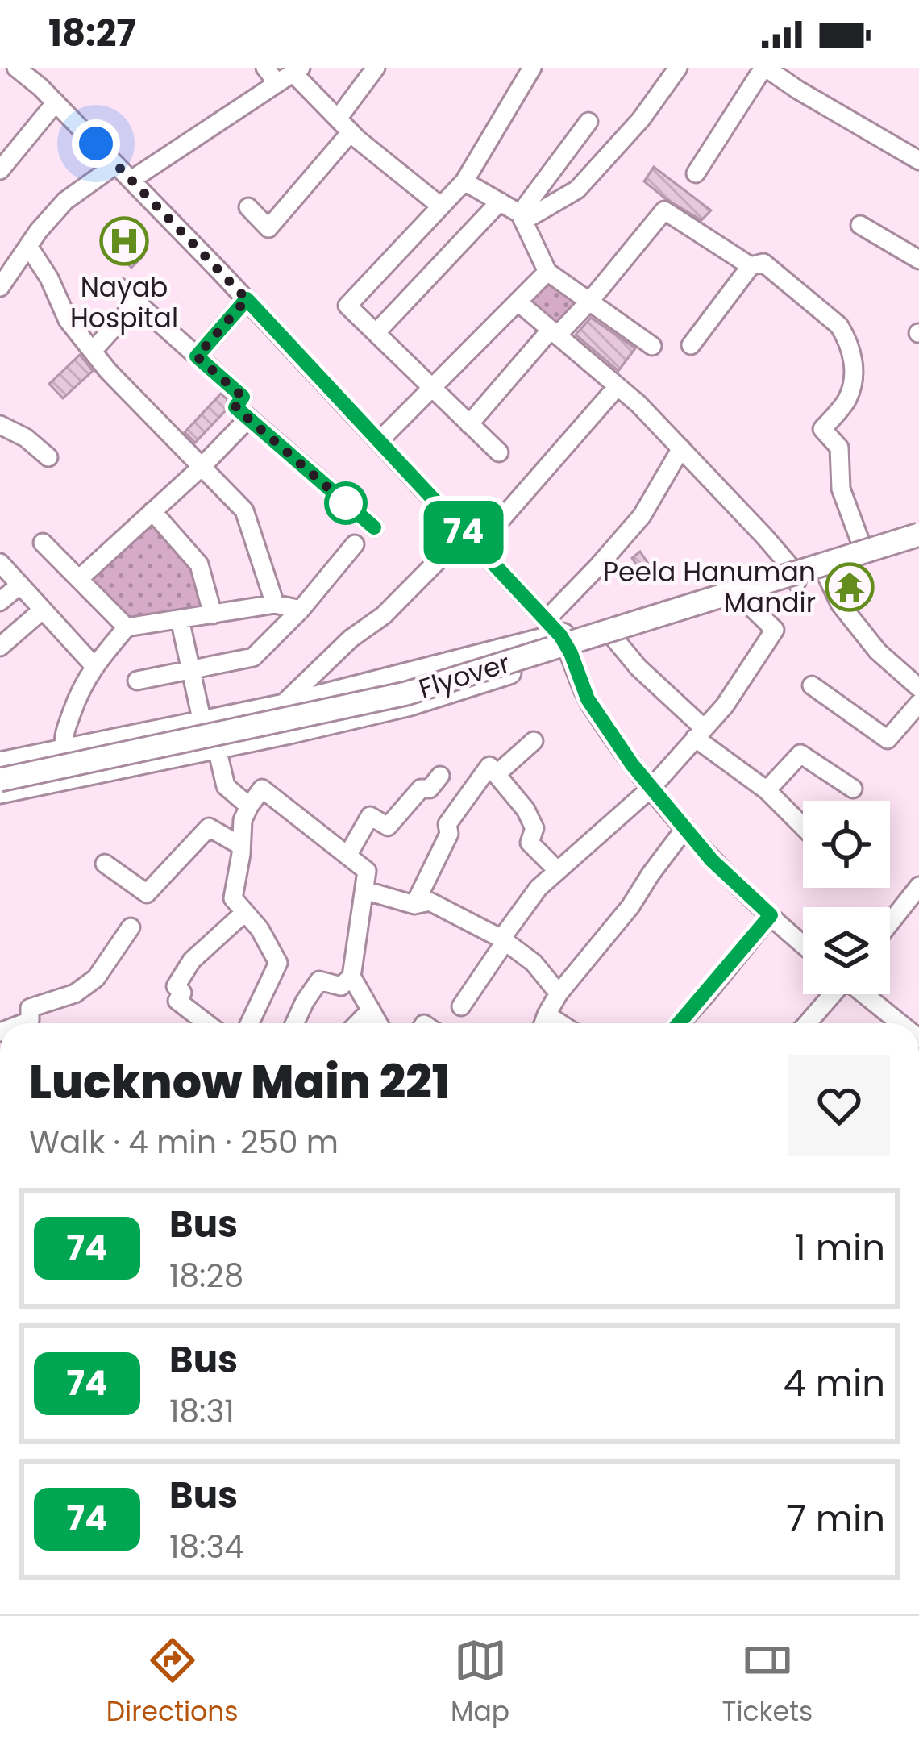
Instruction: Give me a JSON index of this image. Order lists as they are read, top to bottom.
{
  "streets": {
    "main road": ["Flyover"]
  },
  "places": {
    "hospital": ["Nayab Hospital"],
    "temple": ["Peela Hanuman Mandir"]
  },
  "lines": ["bus line 74"],
  "page": {
    "status": "18:27",
    "on_map": "74",
    "heading": ["Lucknow Main 221", "Walk · 4 min · 250 m"],
    "list": [
      {
        "mark": "74",
        "name": "Bus",
        "note": "18:28",
        "value": "1 min"
      },
      {
        "mark": "74",
        "name": "Bus",
        "note": "18:31",
        "value": "4 min"
      },
      {
        "mark": "74",
        "name": "Bus",
        "note": "18:34",
        "value": "7 min"
      }
    ],
    "tabs": ["Directions", "Map", "Tickets"]
  }
}
